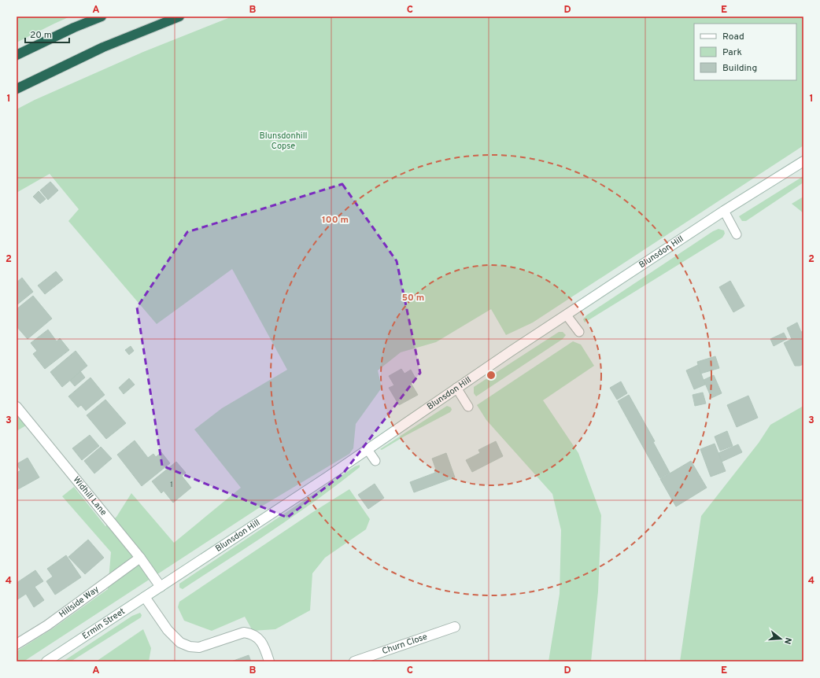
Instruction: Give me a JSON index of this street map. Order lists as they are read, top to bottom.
{
  "streets": {
    "street": [
      "Blunsdon Hill",
      "Widhill Lane",
      "Hillside Way",
      "Ermin Street",
      "Churn Close"
    ]
  },
  "crossings": [
    ["Blunsdon Hill", "Widhill Lane"],
    ["Blunsdon Hill", "Ermin Street"],
    ["Widhill Lane", "Hillside Way"],
    ["Widhill Lane", "Ermin Street"]
  ],
  "parks": ["Blunsdonhill Copse"],
  "house_numbers": ["1"],
  "legend": ["Road", "Park", "Building"],
  "scale_bar": "20 m",
  "north": "right",
  "grid": {
    "columns": [
      "A",
      "B",
      "C",
      "D",
      "E"
    ],
    "rows": [
      "1",
      "2",
      "3",
      "4"
    ]
  },
  "rings": ["100 m", "50 m"]
}
